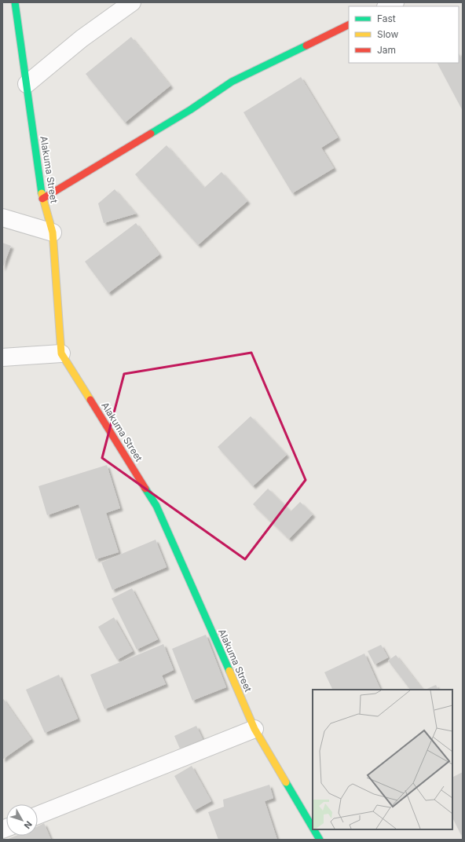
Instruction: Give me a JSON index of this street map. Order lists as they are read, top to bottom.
{
  "streets": {
    "street": ["Alakuma Street"]
  },
  "legend": ["Fast", "Slow", "Jam"],
  "north": "bottom right"
}
